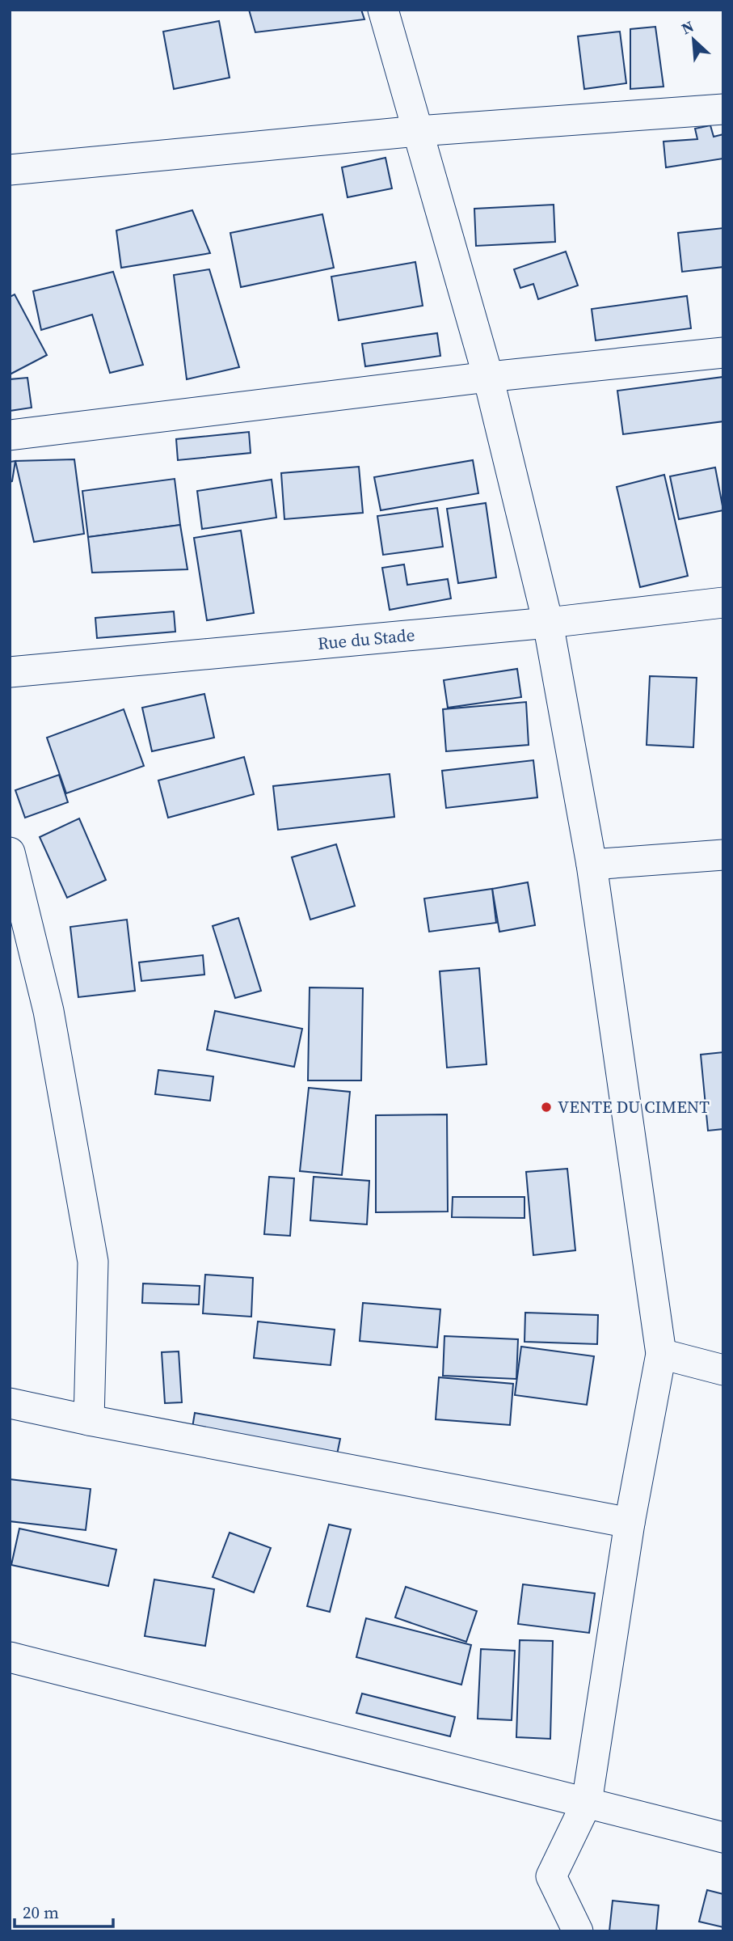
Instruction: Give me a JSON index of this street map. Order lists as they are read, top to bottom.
{
  "streets": {
    "street": ["Rue du Stade"]
  },
  "places": ["VENTE DU CIMENT"],
  "scale_bar": "20 m",
  "north": "top left"
}
